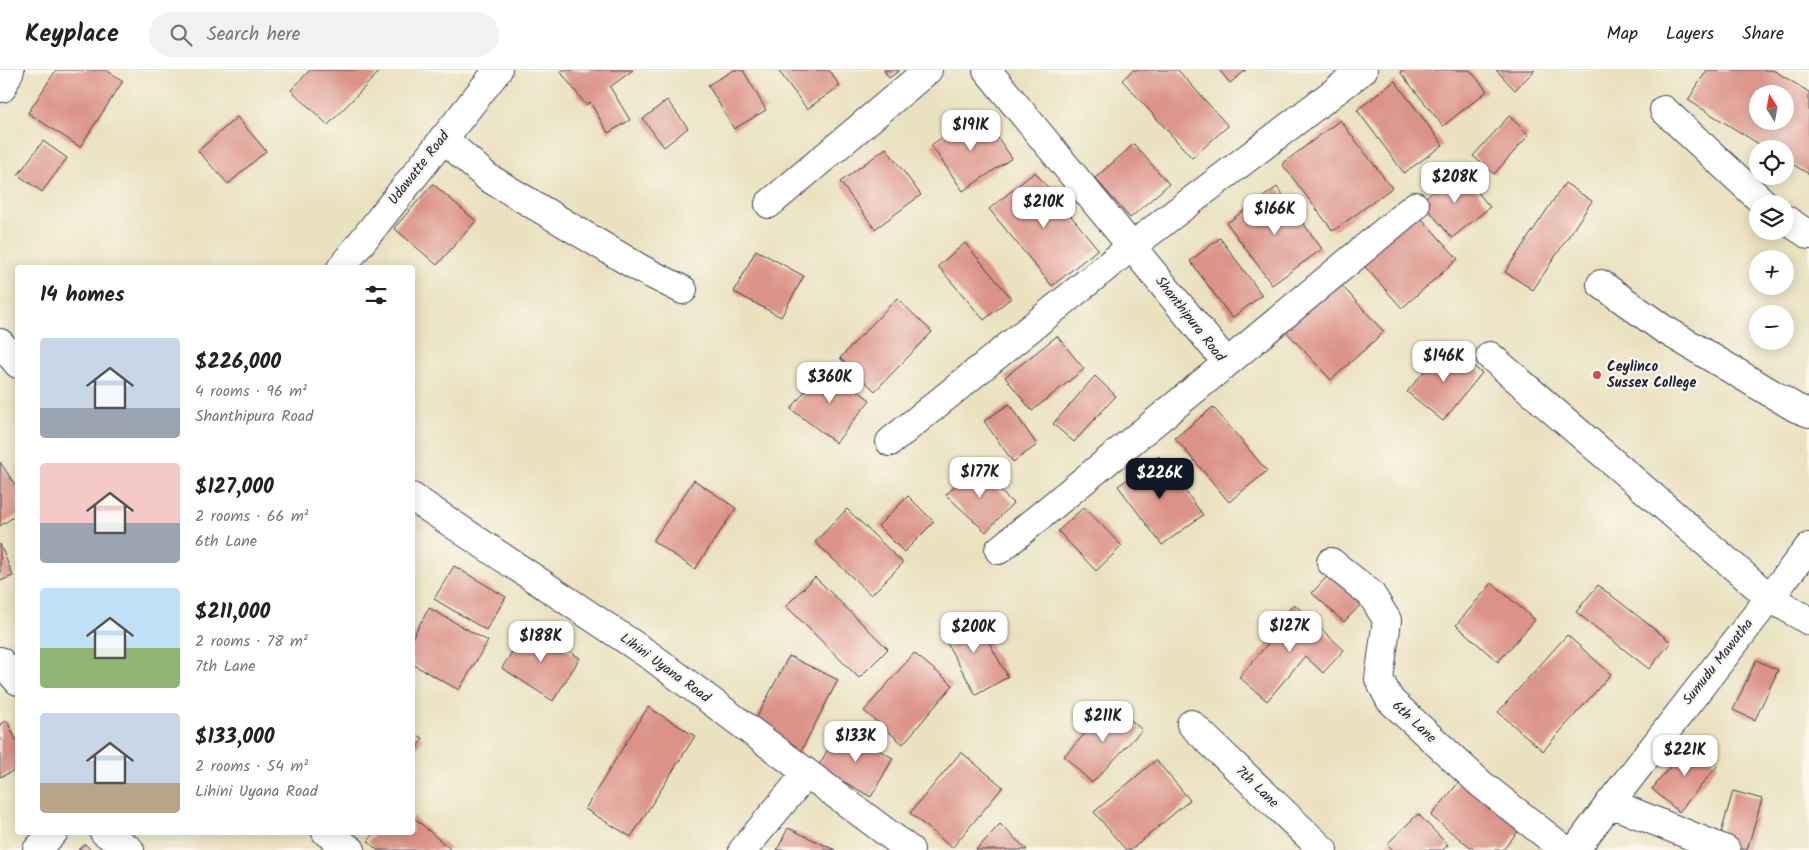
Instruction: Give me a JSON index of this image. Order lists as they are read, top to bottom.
{
  "streets": {
    "street": [
      "Udawatte Road",
      "Shanthipura Road",
      "Sumudu Mawatha",
      "Lihini Uyana Road",
      "6th Lane",
      "7th Lane"
    ]
  },
  "places": ["Ceylinco Sussex College"],
  "north": "top",
  "page": {
    "header": "Keyplace",
    "search": "Search here",
    "nav": ["Map", "Layers", "Share"],
    "map_buttons": ["+", "−"],
    "price": [
      "$191K",
      "$208K",
      "$210K",
      "$166K",
      "$146K",
      "$360K",
      "$177K",
      "$226K",
      "$127K",
      "$200K",
      "$188K",
      "$211K",
      "$133K",
      "$221K"
    ],
    "heading": "14 homes",
    "list": [
      {
        "name": "$226,000",
        "note": "4 rooms · 96 m² · Shanthipura Road"
      },
      {
        "name": "$127,000",
        "note": "2 rooms · 66 m² · 6th Lane"
      },
      {
        "name": "$211,000",
        "note": "2 rooms · 78 m² · 7th Lane"
      },
      {
        "name": "$133,000",
        "note": "2 rooms · 54 m² · Lihini Uyana Road"
      }
    ]
  }
}
